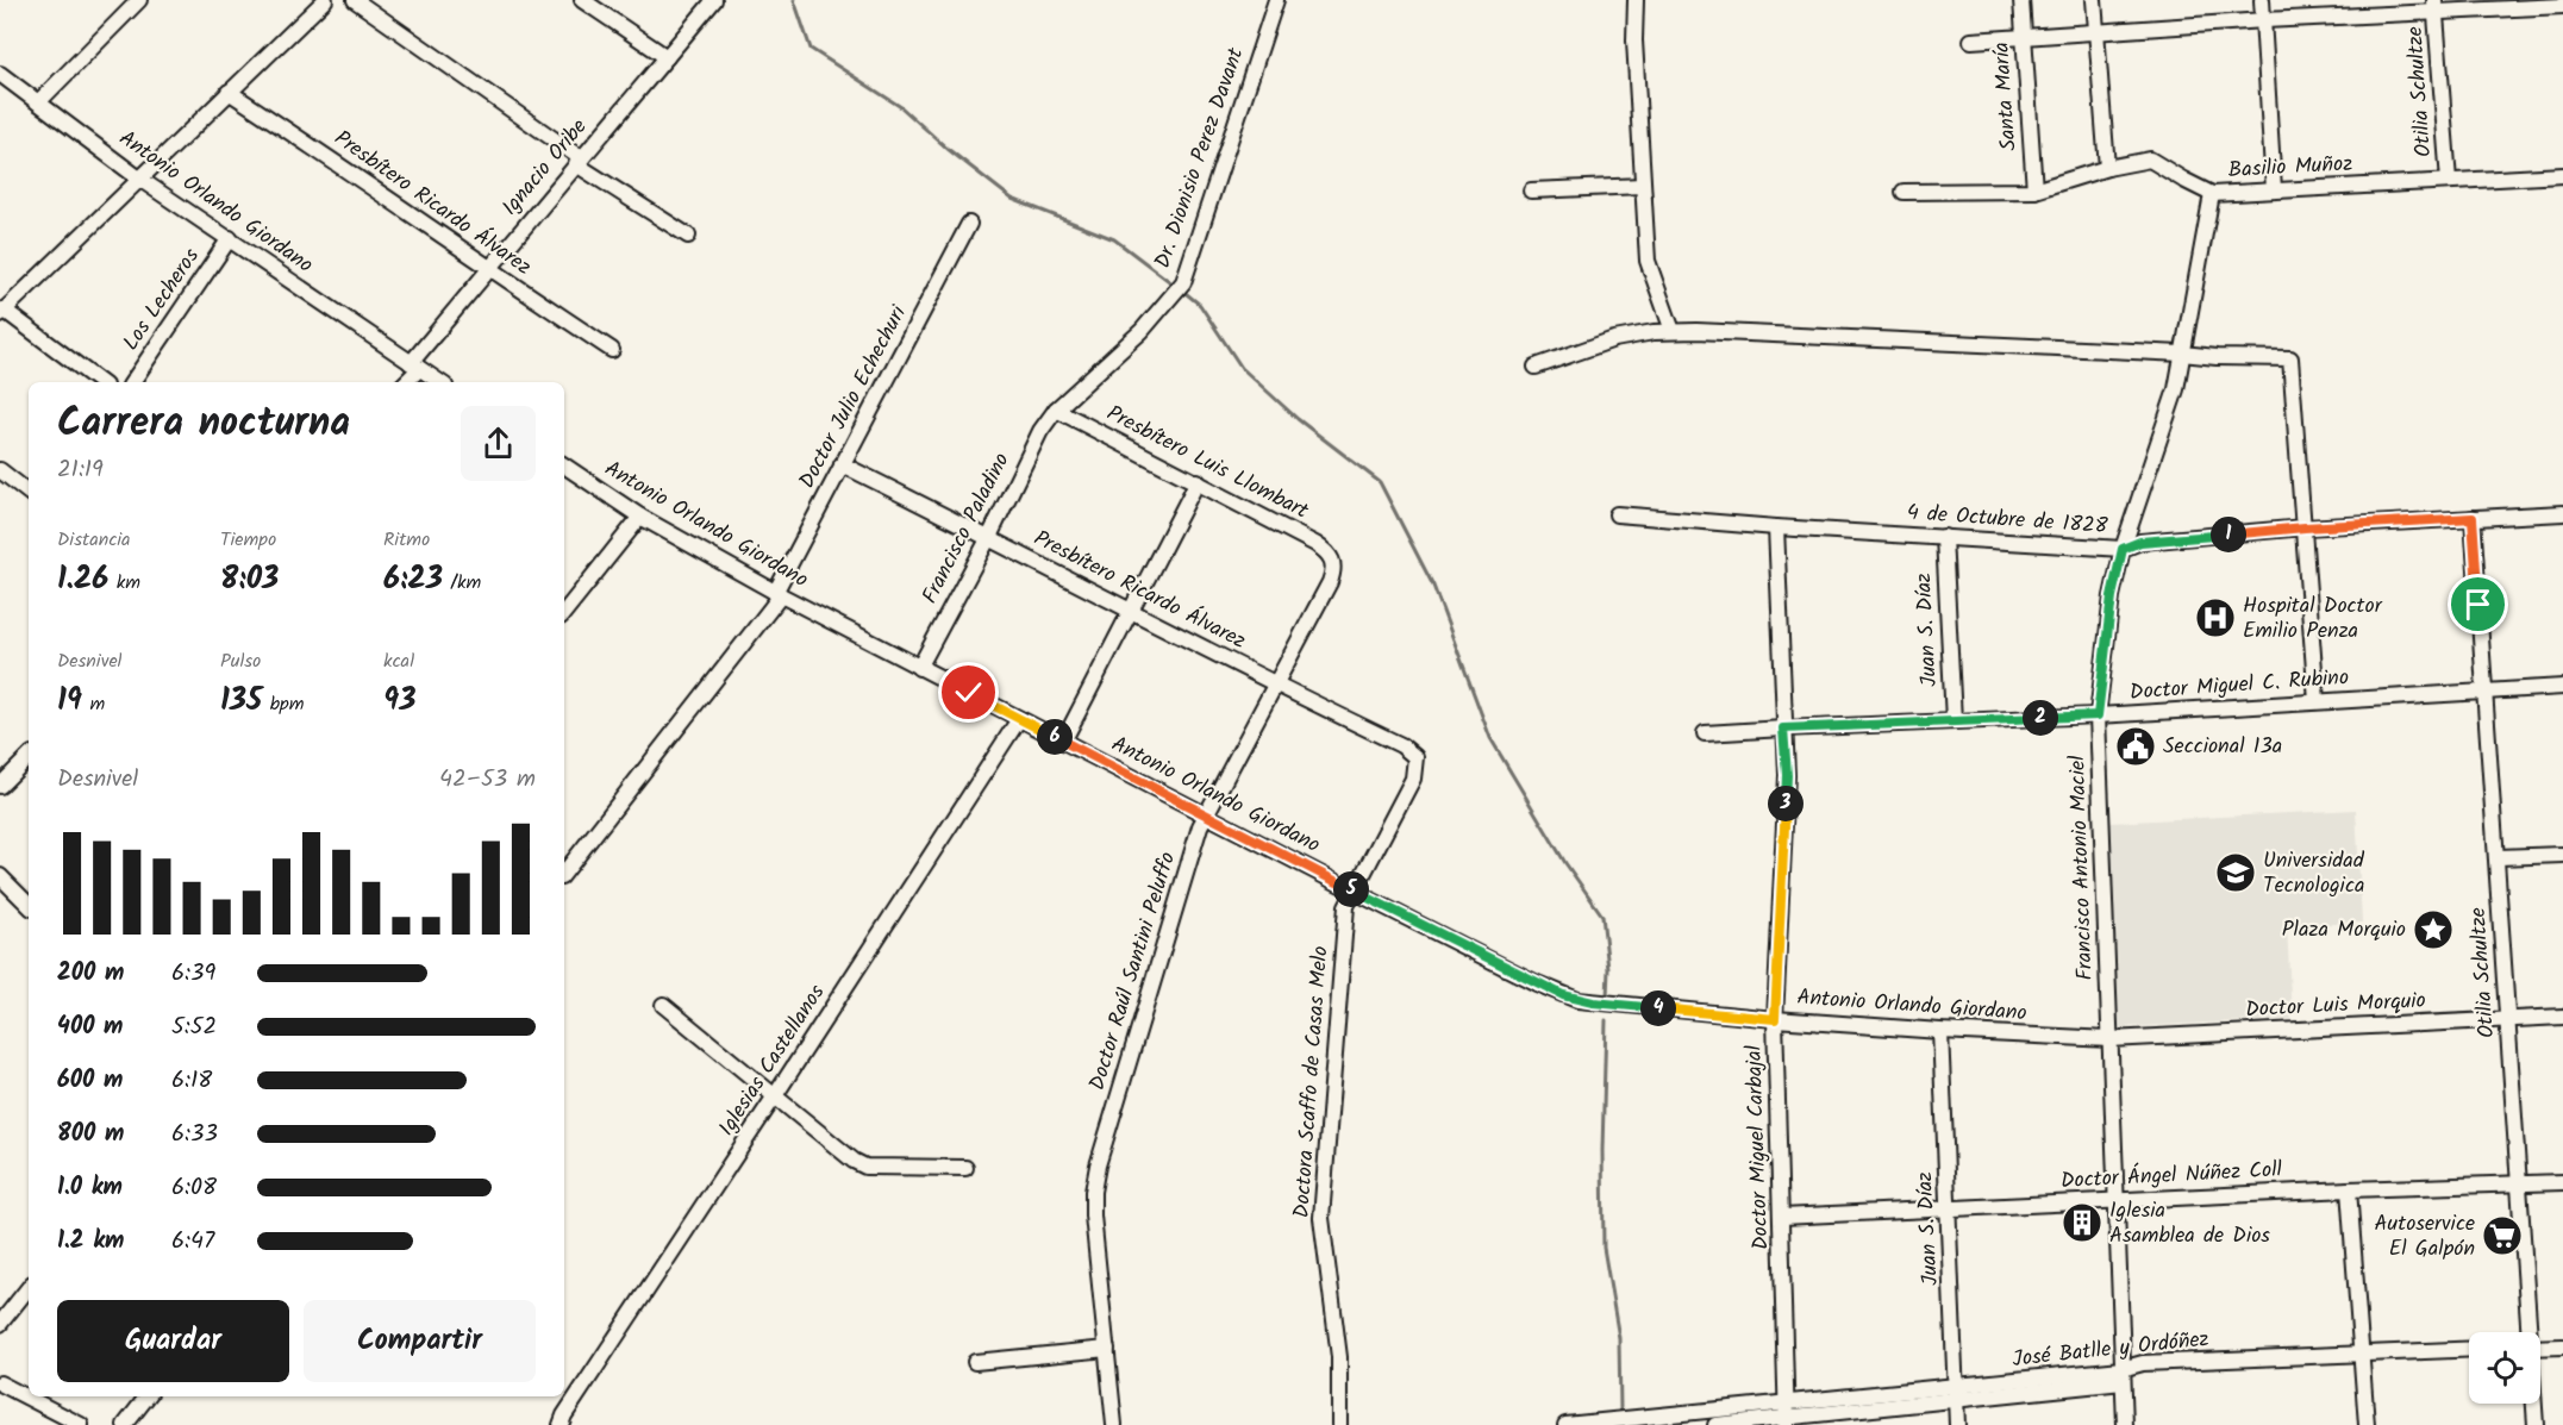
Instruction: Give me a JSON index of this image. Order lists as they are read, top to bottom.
{
  "streets": {
    "street": [
      "Otilia Schultze",
      "Santa María",
      "Dr. Dionisio Perez Davant",
      "Ignacio Oribe",
      "Basilio Muñoz",
      "Antonio Orlando Giordano",
      "Presbítero Ricardo Álvarez",
      "Los Lecheros",
      "Doctor Julio Echechuri",
      "Presbítero Luis Llombart",
      "4 de Octubre de 1828",
      "Francisco Paladino",
      "Juan S. Díaz",
      "Doctor Miguel C. Rubino",
      "Francisco Antonio Maciel",
      "Doctor Raúl Santini Peluffo",
      "Doctor Luis Morquio",
      "Iglesias Castellanos",
      "Doctora Scaffo de Casas Melo",
      "Doctor Miguel Carbajal",
      "Doctor Ángel Núñez Coll",
      "José Batlle y Ordóñez"
    ]
  },
  "crossings": [
    ["Otilia Schultze", "Basilio Muñoz"],
    ["Otilia Schultze", "4 de Octubre de 1828"],
    ["Otilia Schultze", "Doctor Miguel C. Rubino"],
    ["Otilia Schultze", "Doctor Luis Morquio"],
    ["Otilia Schultze", "Doctor Ángel Núñez Coll"],
    ["Santa María", "Basilio Muñoz"],
    ["Dr. Dionisio Perez Davant", "Presbítero Luis Llombart"],
    ["Dr. Dionisio Perez Davant", "Francisco Paladino"],
    ["Ignacio Oribe", "Antonio Orlando Giordano"],
    ["Ignacio Oribe", "Presbítero Ricardo Álvarez"],
    ["Basilio Muñoz", "Francisco Antonio Maciel"],
    ["Antonio Orlando Giordano", "Los Lecheros"],
    ["Antonio Orlando Giordano", "Doctor Julio Echechuri"],
    ["Antonio Orlando Giordano", "Francisco Paladino"],
    ["Antonio Orlando Giordano", "Juan S. Díaz"],
    ["Antonio Orlando Giordano", "Francisco Antonio Maciel"],
    ["Antonio Orlando Giordano", "Doctor Raúl Santini Peluffo"],
    ["Antonio Orlando Giordano", "Doctor Luis Morquio"],
    ["Antonio Orlando Giordano", "Iglesias Castellanos"],
    ["Antonio Orlando Giordano", "Doctora Scaffo de Casas Melo"],
    ["Antonio Orlando Giordano", "Doctor Miguel Carbajal"],
    ["Presbítero Ricardo Álvarez", "Doctor Julio Echechuri"],
    ["Presbítero Ricardo Álvarez", "Francisco Paladino"],
    ["Presbítero Ricardo Álvarez", "Doctor Raúl Santini Peluffo"],
    ["Presbítero Ricardo Álvarez", "Doctora Scaffo de Casas Melo"],
    ["Presbítero Luis Llombart", "Francisco Paladino"],
    ["Presbítero Luis Llombart", "Doctor Raúl Santini Peluffo"],
    ["4 de Octubre de 1828", "Juan S. Díaz"],
    ["4 de Octubre de 1828", "Francisco Antonio Maciel"],
    ["4 de Octubre de 1828", "Doctor Miguel Carbajal"],
    ["Juan S. Díaz", "Doctor Miguel C. Rubino"],
    ["Juan S. Díaz", "Doctor Ángel Núñez Coll"],
    ["Juan S. Díaz", "José Batlle y Ordóñez"],
    ["Doctor Miguel C. Rubino", "Francisco Antonio Maciel"],
    ["Doctor Miguel C. Rubino", "Doctor Miguel Carbajal"],
    ["Francisco Antonio Maciel", "Doctor Luis Morquio"],
    ["Francisco Antonio Maciel", "Doctor Ángel Núñez Coll"],
    ["Francisco Antonio Maciel", "José Batlle y Ordóñez"],
    ["Doctor Miguel Carbajal", "Doctor Ángel Núñez Coll"],
    ["Doctor Miguel Carbajal", "José Batlle y Ordóñez"]
  ],
  "places": {
    "hospital": ["Hospital Doctor Emilio Penza"],
    "public building": ["Seccional 13a"],
    "school or university": ["Universidad Tecnologica"],
    "place": ["Plaza Morquio"],
    "building": ["Iglesia Asamblea de Dios"],
    "supermarket": ["Autoservice El Galpón"]
  },
  "page": {
    "heading": ["Carrera nocturna", "21:19"],
    "stats": [
      ["Distancia", "1.26 km"],
      ["Tiempo", "8:03"],
      ["Ritmo", "6:23 /km"],
      ["Desnivel", "19 m"],
      ["Pulso", "135 bpm"],
      ["kcal", "93"]
    ],
    "pins": [
      "1",
      "2",
      "6",
      "3",
      "5",
      "4"
    ],
    "chart": ["Desnivel", "42–53 m"],
    "list": [
      {
        "name": "200 m",
        "note": "6:39"
      },
      {
        "name": "400 m",
        "note": "5:52"
      },
      {
        "name": "600 m",
        "note": "6:18"
      },
      {
        "name": "800 m",
        "note": "6:33"
      },
      {
        "name": "1.0 km",
        "note": "6:08"
      },
      {
        "name": "1.2 km",
        "note": "6:47"
      }
    ],
    "buttons": ["Guardar", "Compartir"]
  }
}
